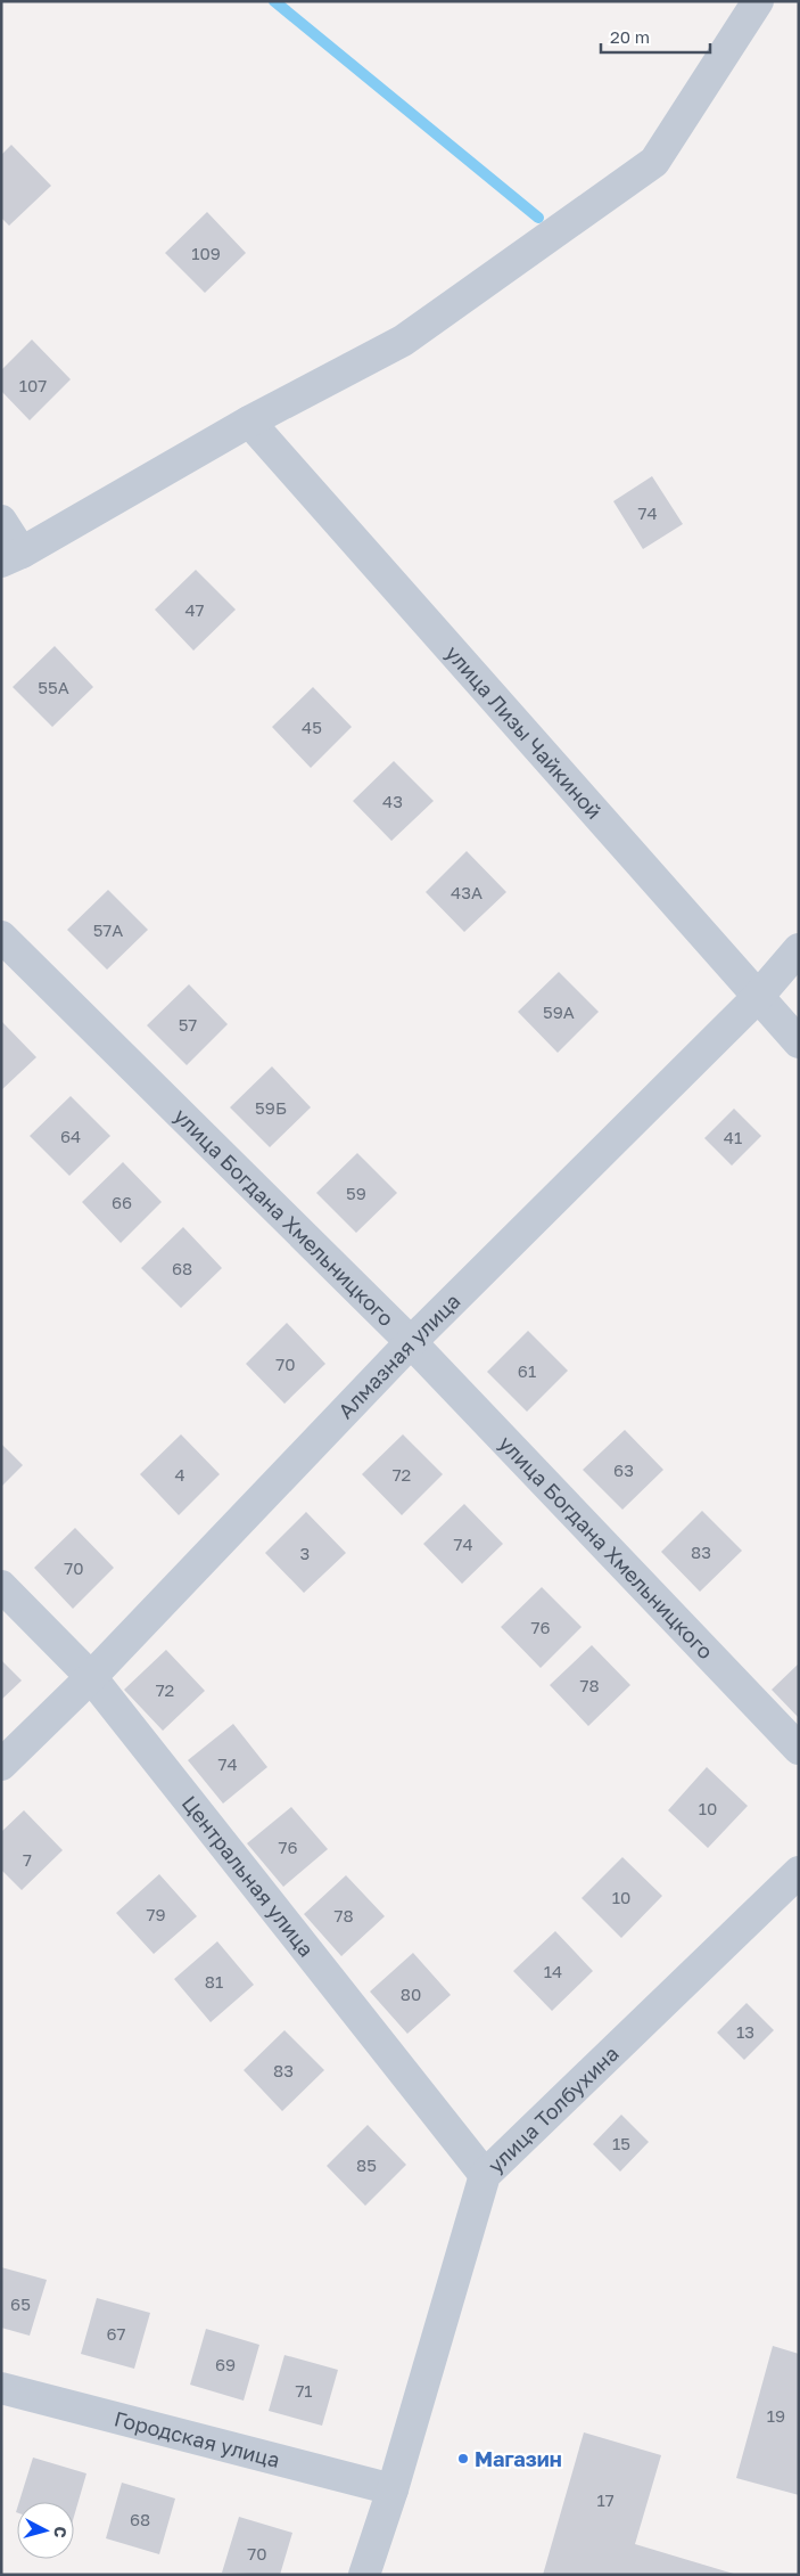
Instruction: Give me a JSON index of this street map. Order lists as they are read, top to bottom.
{
  "streets": {
    "street": [
      "улица Лизы Чайкиной",
      "улица Богдана Хмельницкого",
      "Алмазная улица",
      "Центральная улица",
      "улица Толбухина",
      "Городская улица"
    ]
  },
  "crossings": [
    ["улица Лизы Чайкиной", "Алмазная улица"],
    ["улица Богдана Хмельницкого", "Алмазная улица"],
    ["Алмазная улица", "Центральная улица"],
    ["Центральная улица", "улица Толбухина"],
    ["улица Толбухина", "Городская улица"]
  ],
  "places": ["Магазин"],
  "house_numbers": [
    "109",
    "107",
    "74",
    "47",
    "55А",
    "45",
    "43",
    "43А",
    "57А",
    "59А",
    "57",
    "59Б",
    "64",
    "41",
    "59",
    "66",
    "68",
    "70",
    "61",
    "63",
    "4",
    "72",
    "74",
    "83",
    "3",
    "70",
    "76",
    "78",
    "72",
    "74",
    "10",
    "76",
    "7",
    "10",
    "79",
    "78",
    "14",
    "81",
    "80",
    "13",
    "83",
    "15",
    "85",
    "65",
    "67",
    "69",
    "71",
    "19",
    "17",
    "68",
    "70"
  ],
  "scale_bar": "20 m",
  "north": "right"
}
